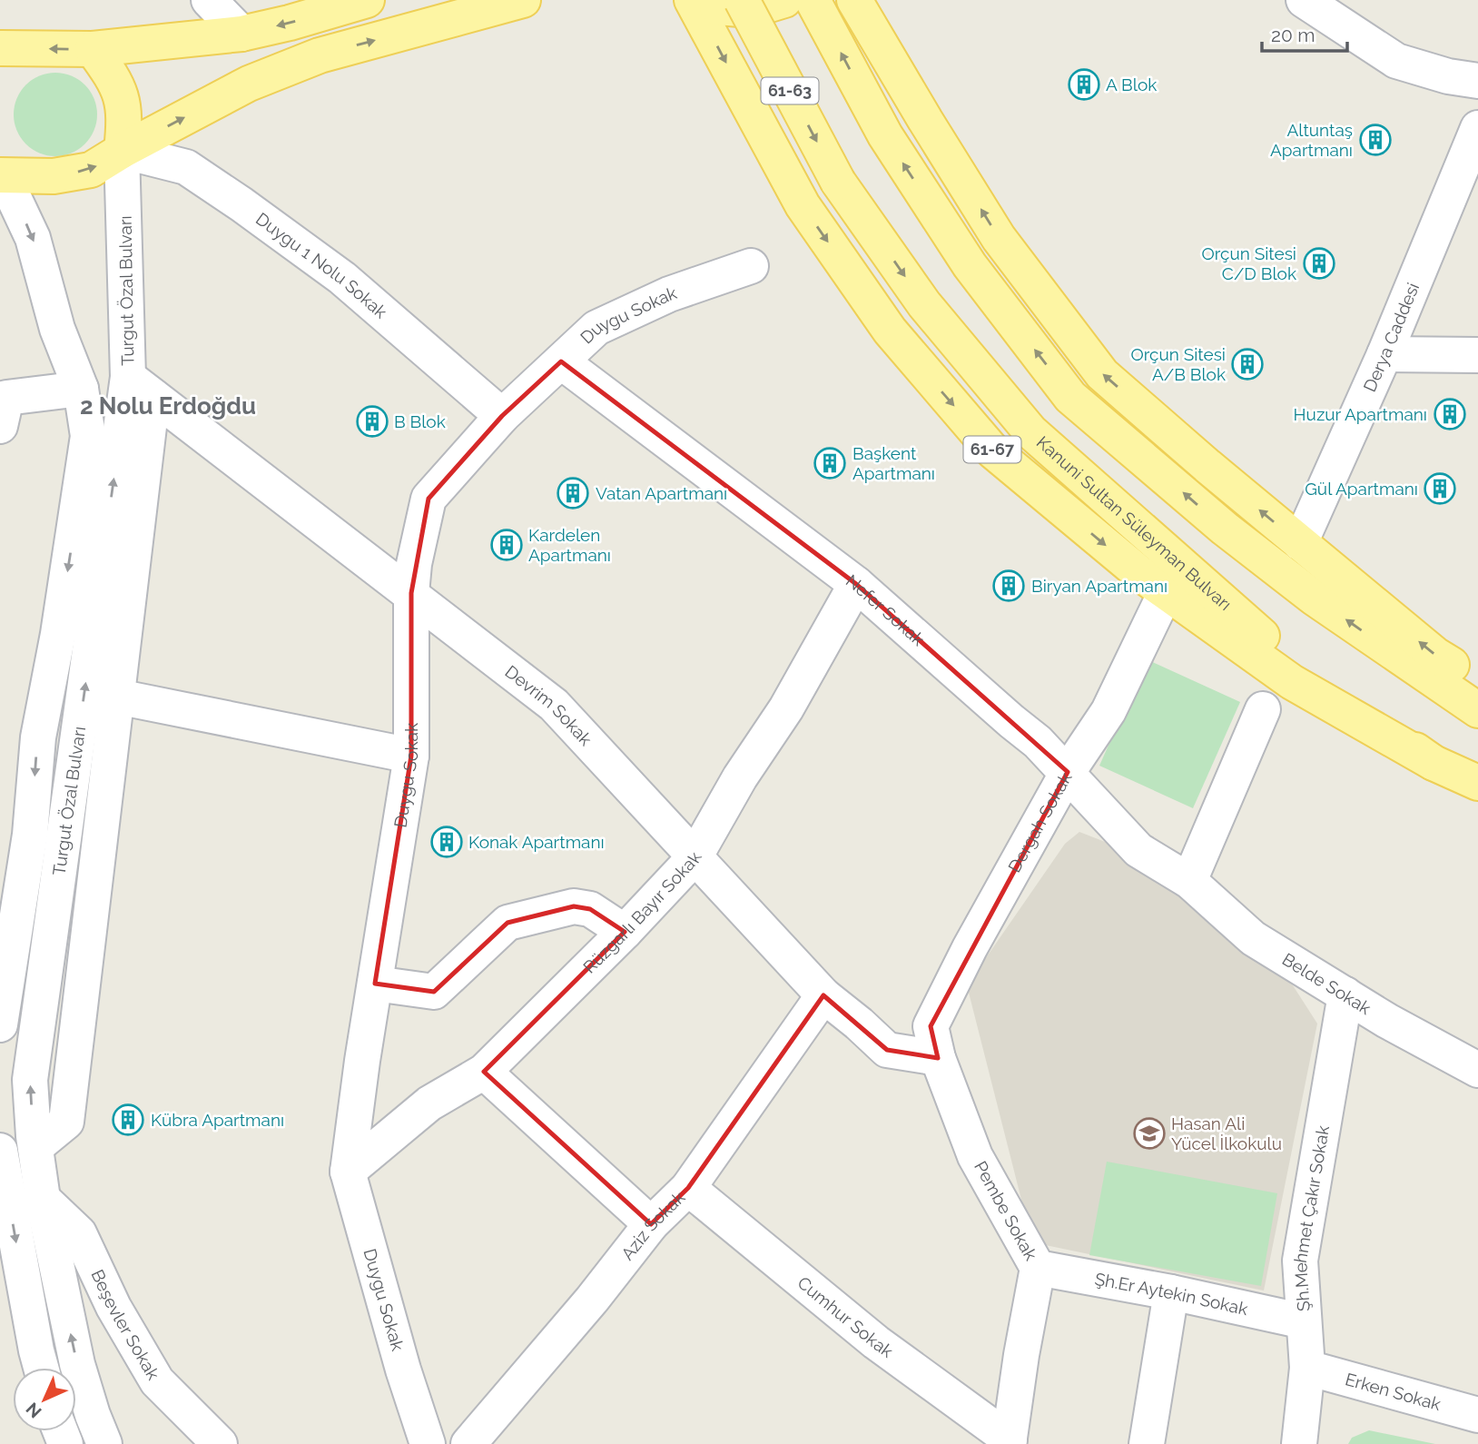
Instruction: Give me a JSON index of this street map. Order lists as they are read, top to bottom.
{
  "streets": {
    "main road": ["61-63", "61-67", "Kanuni Sultan Süleyman Bulvarı"],
    "street": [
      "Duygu 1 Nolu Sokak",
      "Turgut Özal Bulvarı",
      "Duygu Sokak",
      "Derya Caddesi",
      "Nefer Sokak",
      "Devrim Sokak",
      "Dergah Sokak",
      "Rüzgarlı Bayır Sokak",
      "Belde Sokak",
      "Pembe Sokak",
      "Şh.Mehmet Çakır Sokak",
      "Aziz Sokak",
      "Şh.Er Aytekin Sokak",
      "Cumhur Sokak",
      "Beşevler Sokak",
      "Erken Sokak"
    ]
  },
  "crossings": [
    ["Duygu 1 Nolu Sokak", "Turgut Özal Bulvarı"],
    ["Duygu 1 Nolu Sokak", "Duygu Sokak"],
    ["Turgut Özal Bulvarı", "Devrim Sokak"],
    ["Turgut Özal Bulvarı", "Beşevler Sokak"],
    ["Duygu Sokak", "Nefer Sokak"],
    ["Duygu Sokak", "Devrim Sokak"],
    ["Duygu Sokak", "Rüzgarlı Bayır Sokak"],
    ["61-67", "Kanuni Sultan Süleyman Bulvarı"],
    ["61-67", "Dergah Sokak"],
    ["Nefer Sokak", "Dergah Sokak"],
    ["Nefer Sokak", "Rüzgarlı Bayır Sokak"],
    ["Nefer Sokak", "Belde Sokak"],
    ["Devrim Sokak", "Dergah Sokak"],
    ["Devrim Sokak", "Rüzgarlı Bayır Sokak"],
    ["Devrim Sokak", "Pembe Sokak"],
    ["Devrim Sokak", "Aziz Sokak"],
    ["Dergah Sokak", "Pembe Sokak"],
    ["Belde Sokak", "Şh.Mehmet Çakır Sokak"],
    ["Pembe Sokak", "Şh.Er Aytekin Sokak"],
    ["Pembe Sokak", "Cumhur Sokak"],
    ["Şh.Mehmet Çakır Sokak", "Şh.Er Aytekin Sokak"],
    ["Şh.Mehmet Çakır Sokak", "Erken Sokak"],
    ["Aziz Sokak", "Cumhur Sokak"]
  ],
  "districts": ["2 Nolu Erdoğdu"],
  "places": {
    "building": [
      "A Blok",
      "Altuntaş Apartmanı",
      "Orçun Sitesi C/D Blok",
      "Orçun Sitesi A/B Blok",
      "Huzur Apartmanı",
      "B Blok",
      "Başkent Apartmanı",
      "Gül Apartmanı",
      "Vatan Apartmanı",
      "Kardelen Apartmanı",
      "Biryan Apartmanı",
      "Konak Apartmanı",
      "Kübra Apartmanı"
    ],
    "school or university": ["Hasan Ali Yücel İlkokulu"]
  },
  "scale_bar": "20 m",
  "north": "bottom left"
}
